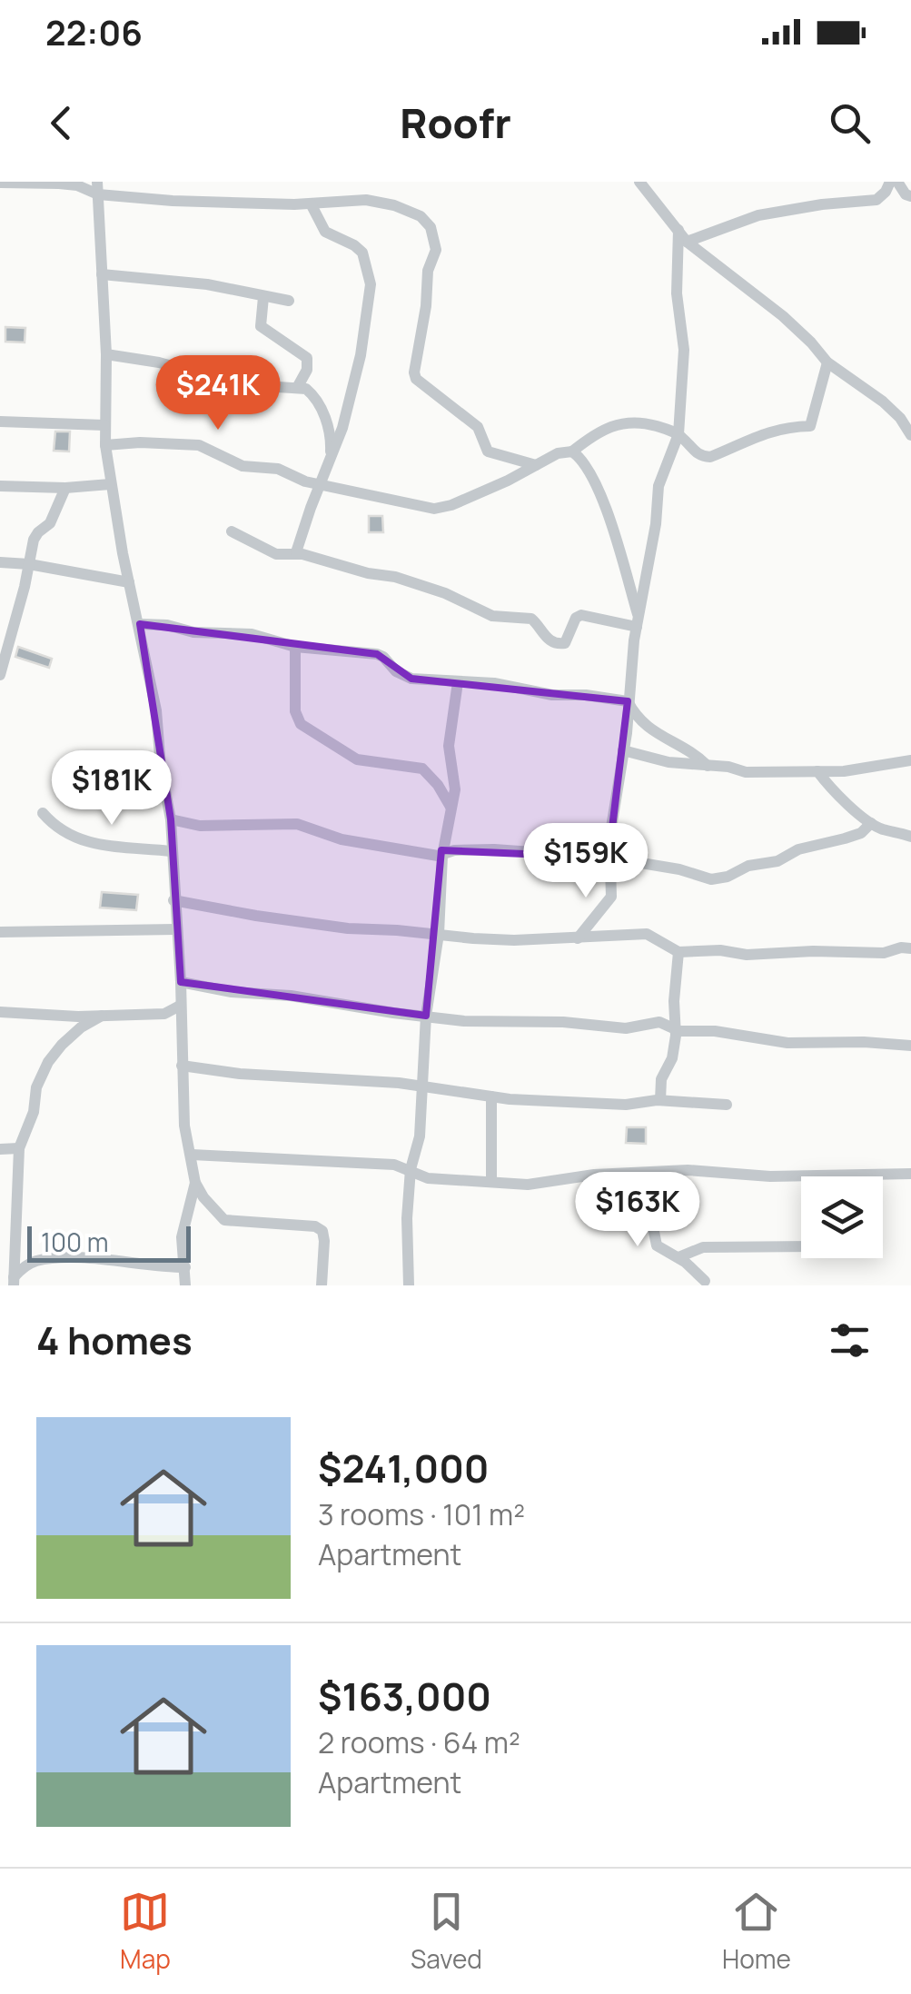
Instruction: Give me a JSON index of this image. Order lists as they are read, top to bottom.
{
  "scale_bar": "100 m",
  "page": {
    "status": "22:06",
    "header": "Roofr",
    "price": [
      "$241K",
      "$181K",
      "$159K",
      "$163K"
    ],
    "scale": "100 m",
    "heading": "4 homes",
    "list": [
      {
        "name": "$241,000",
        "note": "3 rooms · 101 m² · Apartment"
      },
      {
        "name": "$163,000",
        "note": "2 rooms · 64 m² · Apartment"
      }
    ],
    "tabs": ["Map", "Saved", "Home"]
  }
}
